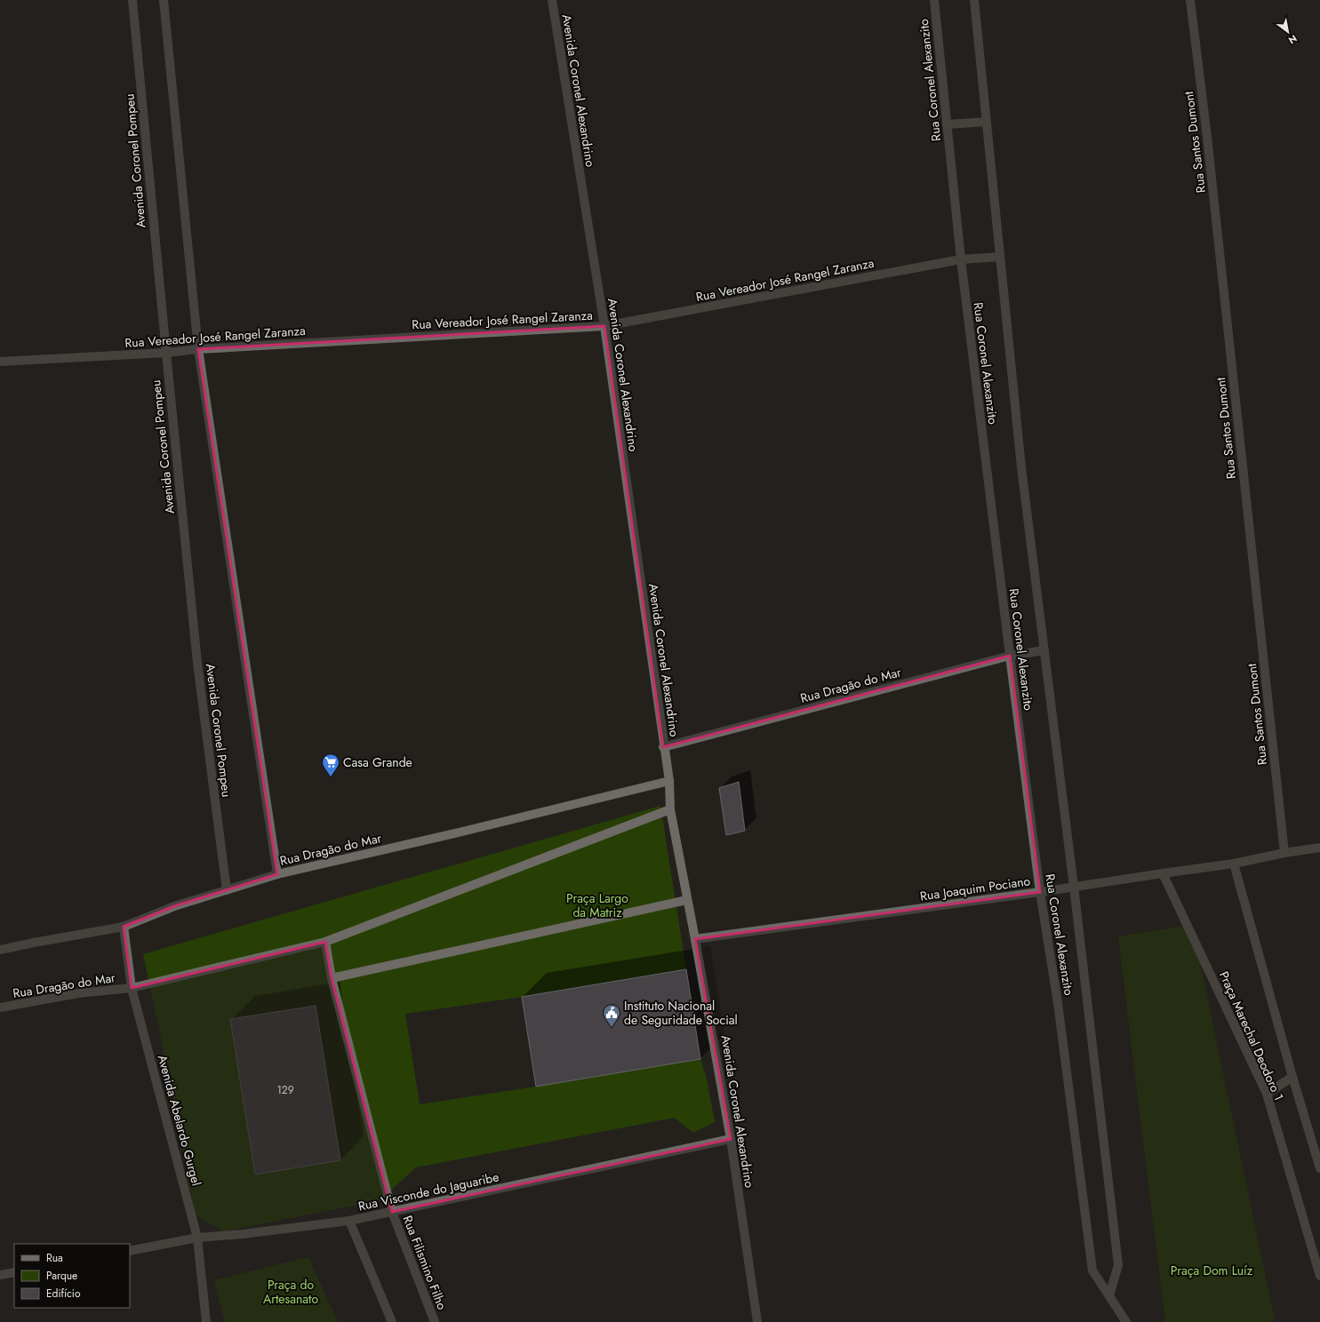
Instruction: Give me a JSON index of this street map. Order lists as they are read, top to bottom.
{
  "streets": {
    "main road": [
      "Rua Coronel Alexanzito",
      "Avenida Coronel Alexandrino",
      "Rua Santos Dumont",
      "Avenida Coronel Pompeu",
      "Rua Vereador José Rangel Zaranza",
      "Rua Dragão do Mar",
      "Rua Joaquim Pociano",
      "Praça Marechal Deodoro 1",
      "Avenida Abelardo Gurgel",
      "Rua Visconde do Jaguaribe",
      "Rua Filismino Filho"
    ]
  },
  "crossings": [
    ["Rua Coronel Alexanzito", "Rua Vereador José Rangel Zaranza"],
    ["Rua Coronel Alexanzito", "Rua Dragão do Mar"],
    ["Rua Coronel Alexanzito", "Rua Joaquim Pociano"],
    ["Avenida Coronel Alexandrino", "Rua Vereador José Rangel Zaranza"],
    ["Avenida Coronel Alexandrino", "Rua Dragão do Mar"],
    ["Avenida Coronel Alexandrino", "Rua Joaquim Pociano"],
    ["Avenida Coronel Alexandrino", "Rua Visconde do Jaguaribe"],
    ["Rua Santos Dumont", "Rua Joaquim Pociano"],
    ["Avenida Coronel Pompeu", "Rua Vereador José Rangel Zaranza"],
    ["Avenida Coronel Pompeu", "Rua Dragão do Mar"],
    ["Rua Dragão do Mar", "Avenida Abelardo Gurgel"],
    ["Rua Dragão do Mar", "Rua Filismino Filho"],
    ["Rua Joaquim Pociano", "Praça Marechal Deodoro 1"],
    ["Avenida Abelardo Gurgel", "Rua Visconde do Jaguaribe"],
    ["Rua Visconde do Jaguaribe", "Rua Filismino Filho"]
  ],
  "parks": ["Praça Largo da Matriz", "Praça Dom Luíz", "Praça do Artesanato"],
  "places": {
    "supermarket": ["Casa Grande"],
    "public building": ["Instituto Nacional de Seguridade Social"]
  },
  "house_numbers": ["129"],
  "legend": ["Rua", "Parque", "Edifício"],
  "north": "bottom right"
}
